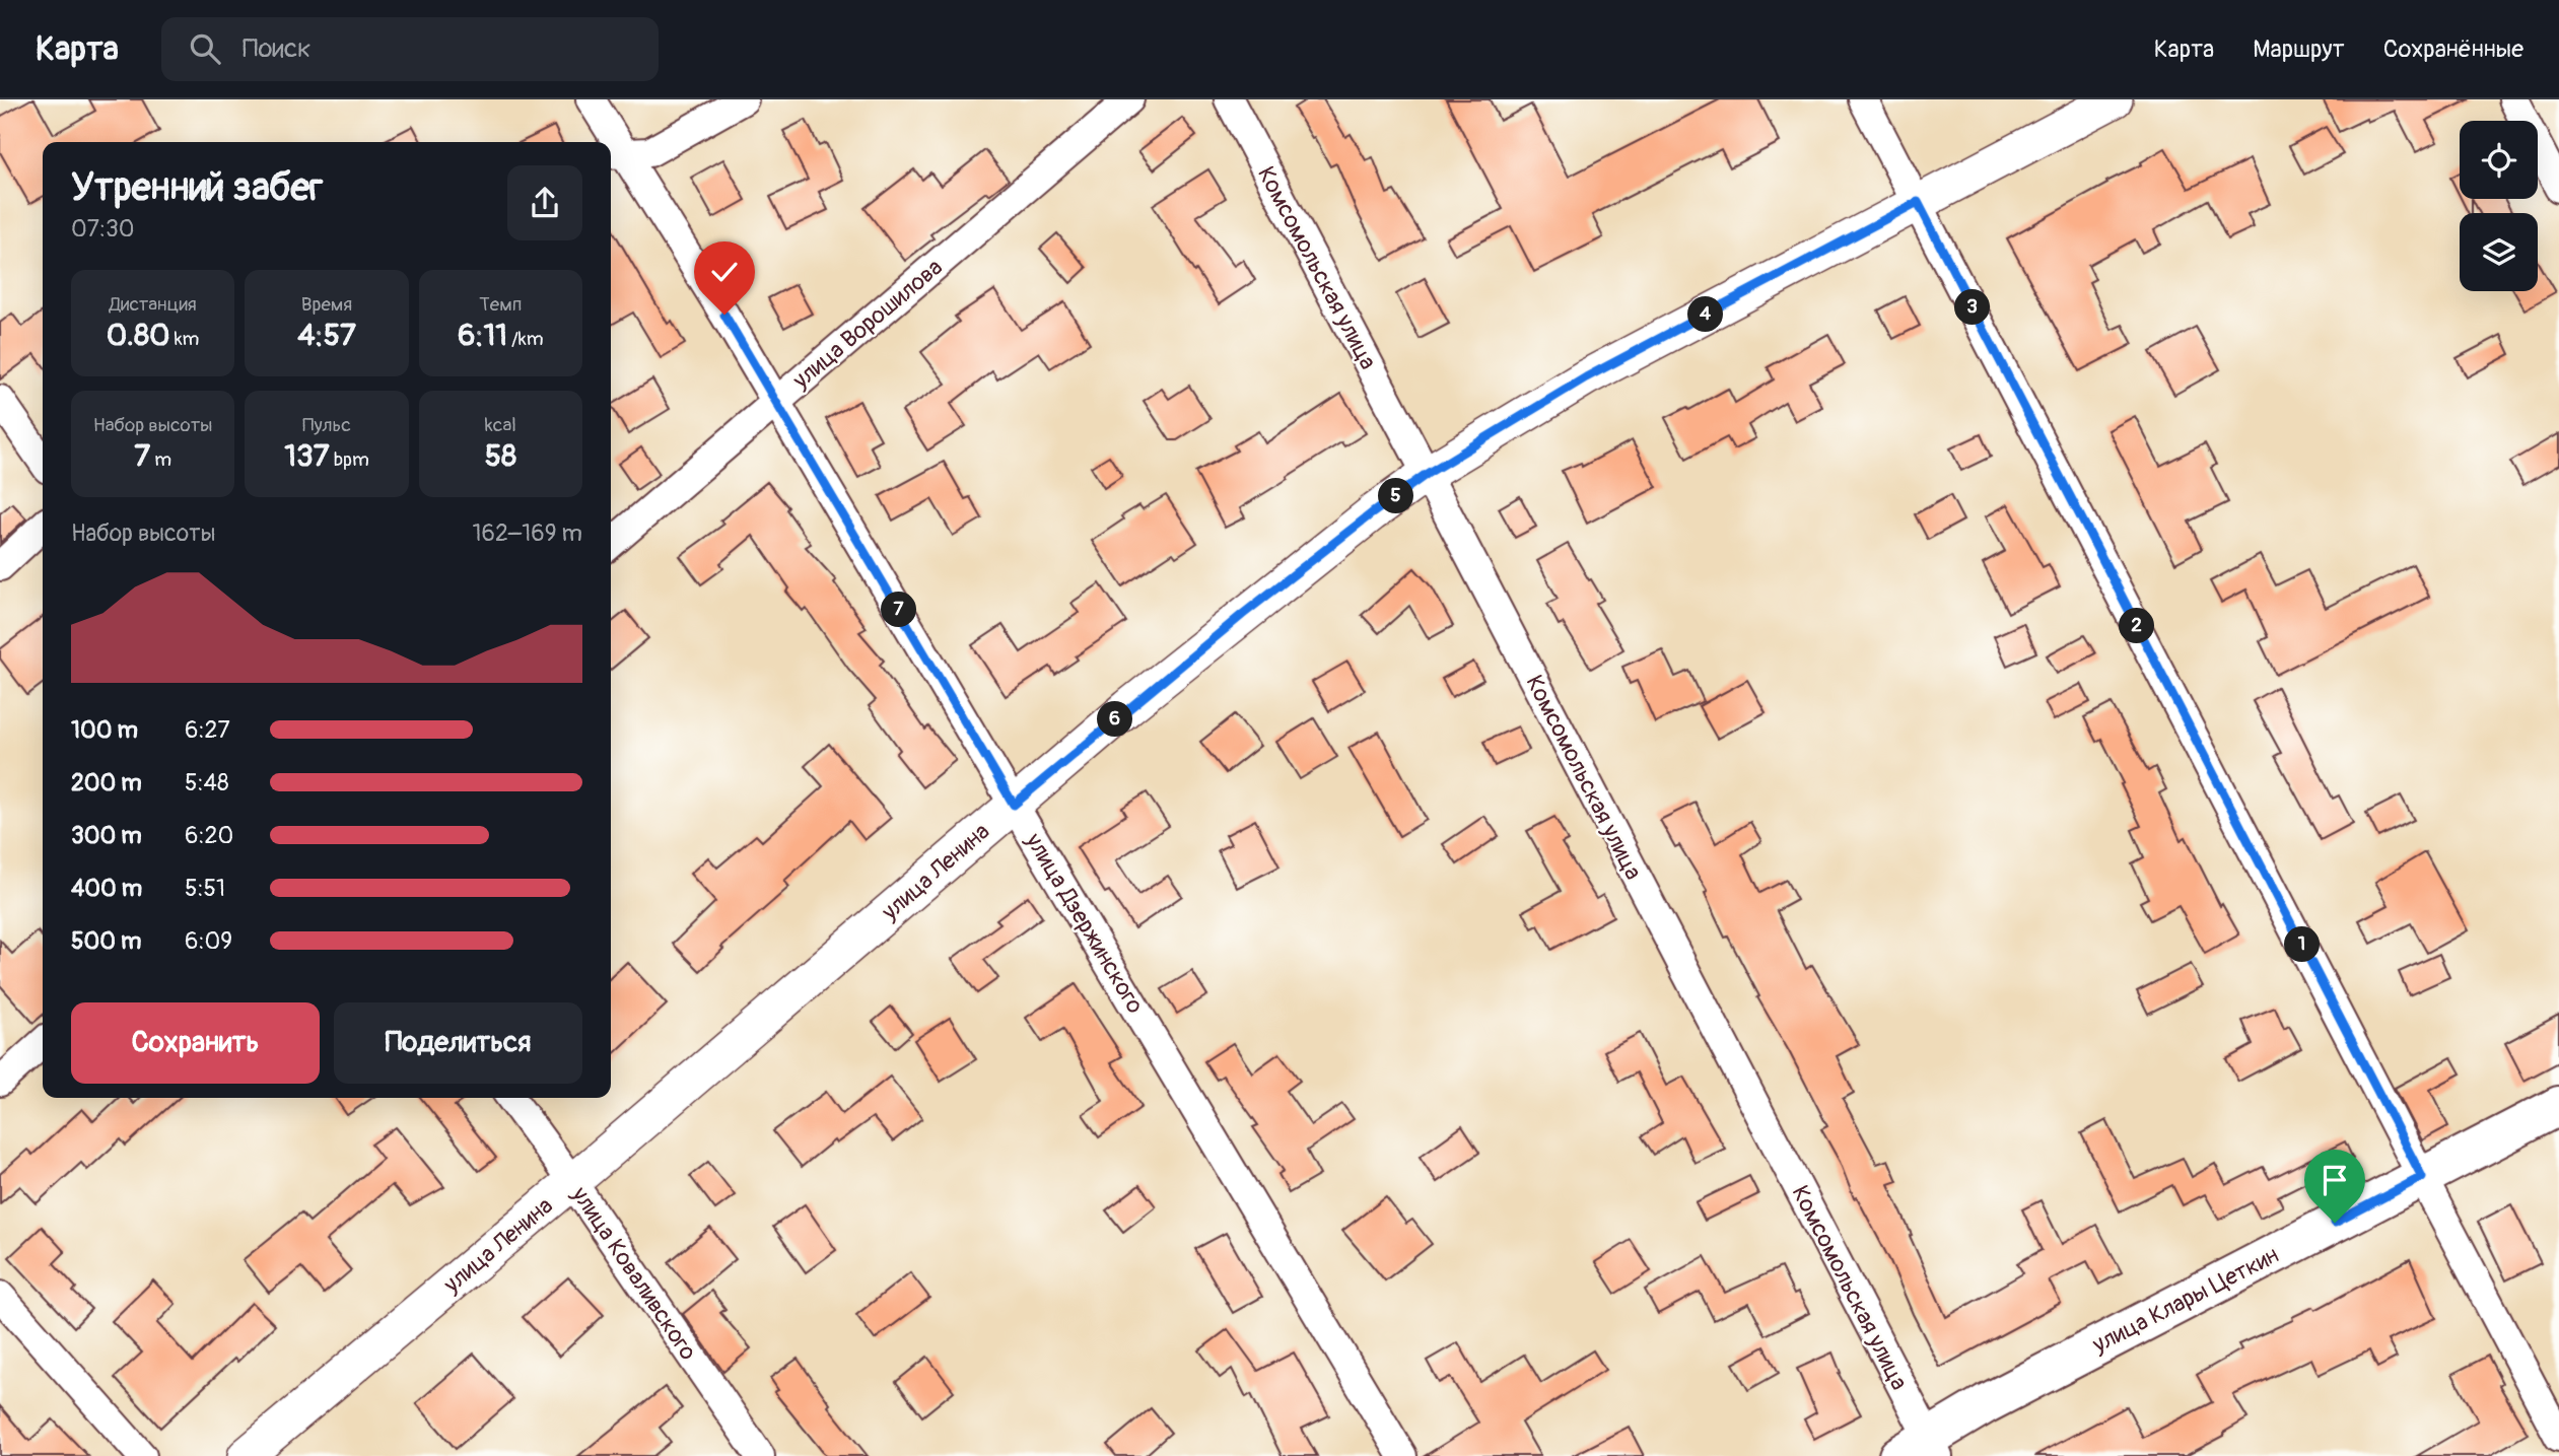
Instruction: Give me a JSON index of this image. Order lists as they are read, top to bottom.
{
  "streets": {
    "main road": ["улица Клары Цеткин"],
    "street": [
      "Комсомольская улица",
      "улица Ворошилова",
      "улица Ленина",
      "улица Дзержинского",
      "улица Коваливского"
    ]
  },
  "crossings": [
    ["Комсомольская улица", "улица Ленина"],
    ["Комсомольская улица", "улица Клары Цеткин"],
    ["улица Ворошилова", "улица Дзержинского"],
    ["улица Ленина", "улица Дзержинского"],
    ["улица Ленина", "улица Коваливского"]
  ],
  "page": {
    "header": "Карта",
    "search": "Поиск",
    "nav": ["Карта", "Маршрут", "Сохранённые"],
    "heading": ["Утренний забег", "07:30"],
    "stats": [
      ["Дистанция", "0.80 km"],
      ["Время", "4:57"],
      ["Темп", "6:11 /km"],
      ["Набор высоты", "7 m"],
      ["Пульс", "137 bpm"],
      ["kcal", "58"]
    ],
    "pins": [
      "3",
      "4",
      "5",
      "7",
      "2",
      "6",
      "1"
    ],
    "chart": ["Набор высоты", "162–169 m"],
    "list": [
      {
        "name": "100 m",
        "note": "6:27"
      },
      {
        "name": "200 m",
        "note": "5:48"
      },
      {
        "name": "300 m",
        "note": "6:20"
      },
      {
        "name": "400 m",
        "note": "5:51"
      },
      {
        "name": "500 m",
        "note": "6:09"
      }
    ],
    "buttons": ["Сохранить", "Поделиться"]
  }
}
